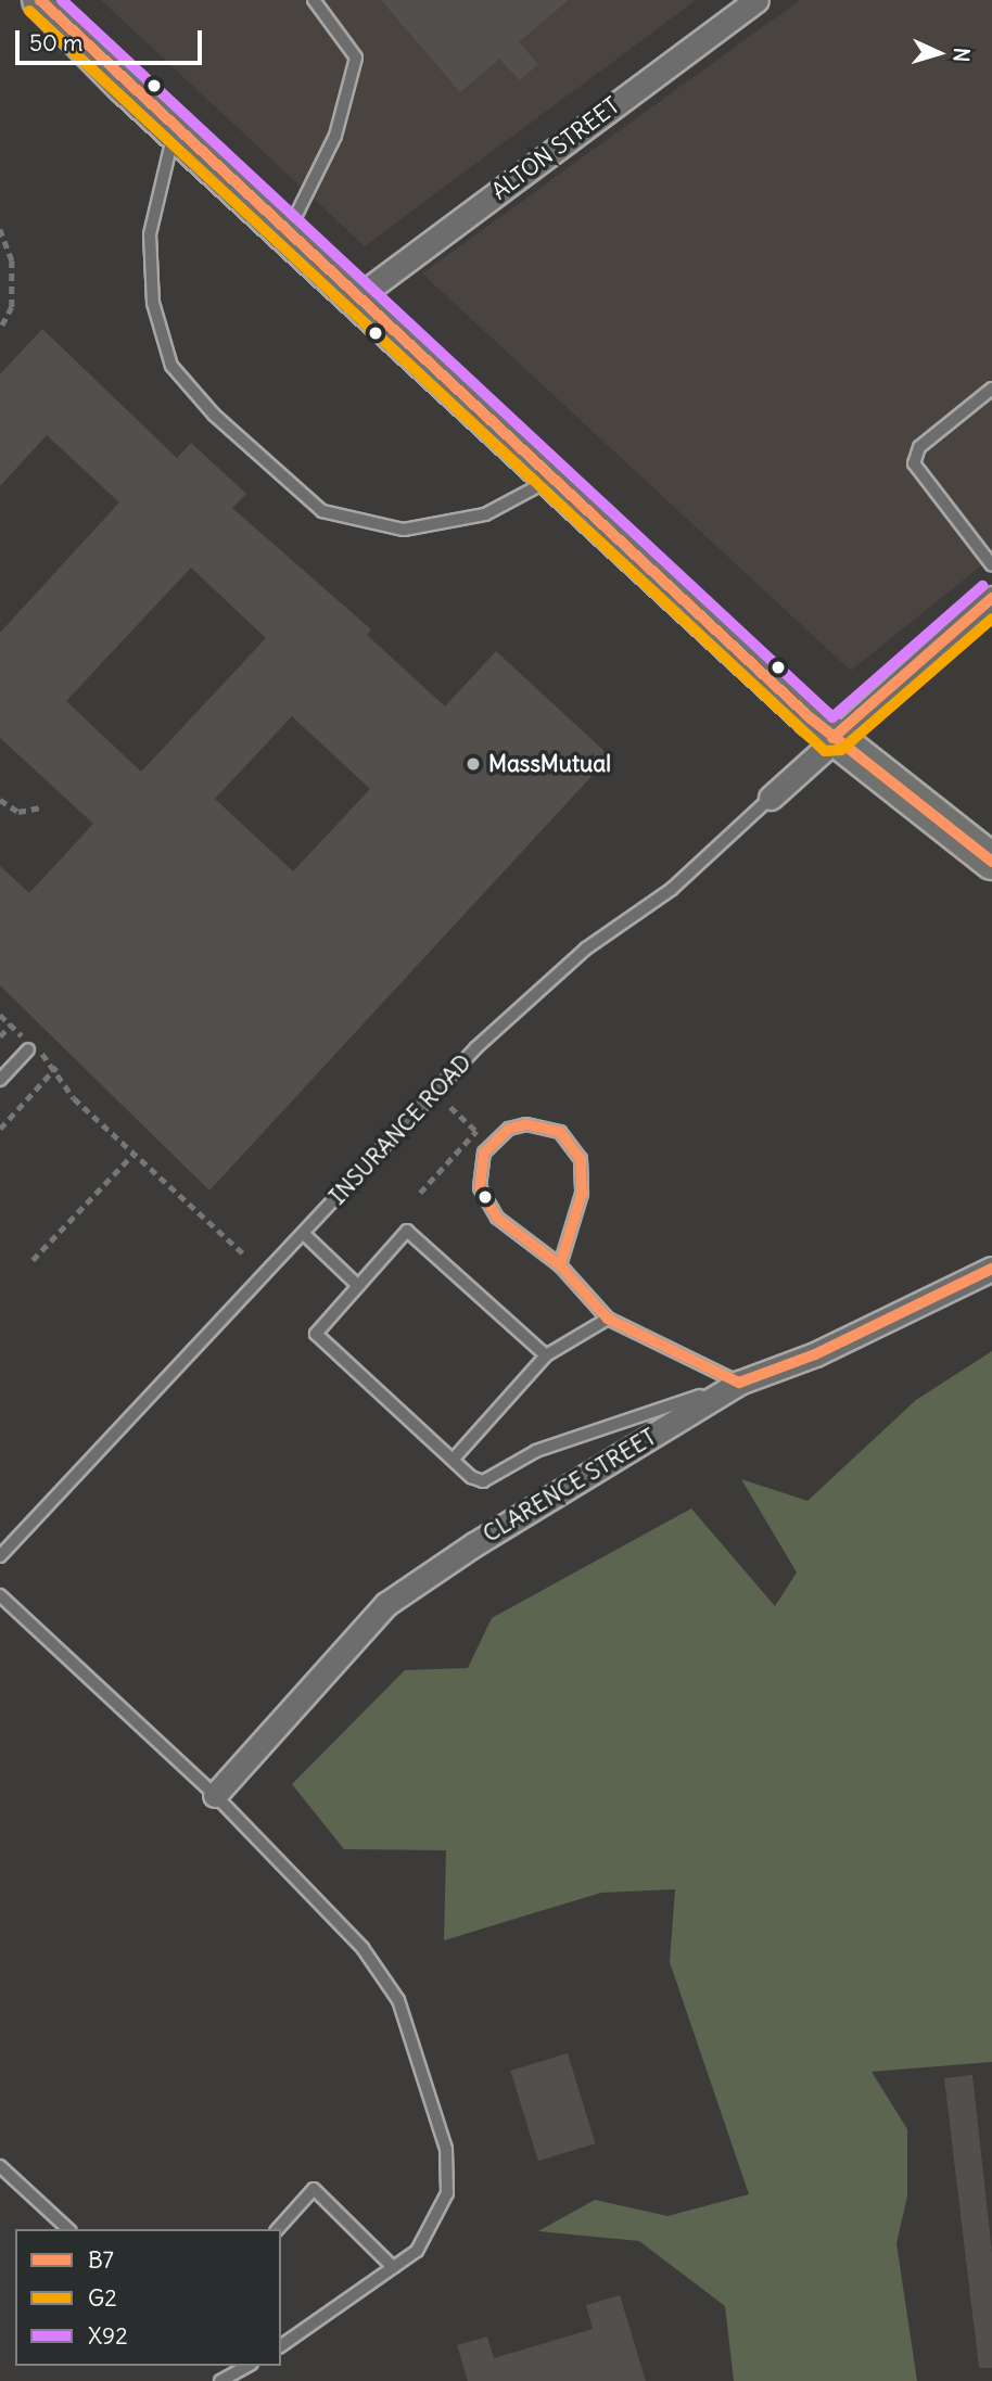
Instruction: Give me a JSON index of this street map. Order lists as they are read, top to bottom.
{
  "streets": {
    "street": ["ALTON STREET", "INSURANCE ROAD", "CLARENCE STREET"]
  },
  "places": ["MassMutual"],
  "lines": ["transit line B7", "transit line X92", "transit line G2"],
  "legend": ["B7", "G2", "X92"],
  "scale_bar": "50 m",
  "north": "right"
}
